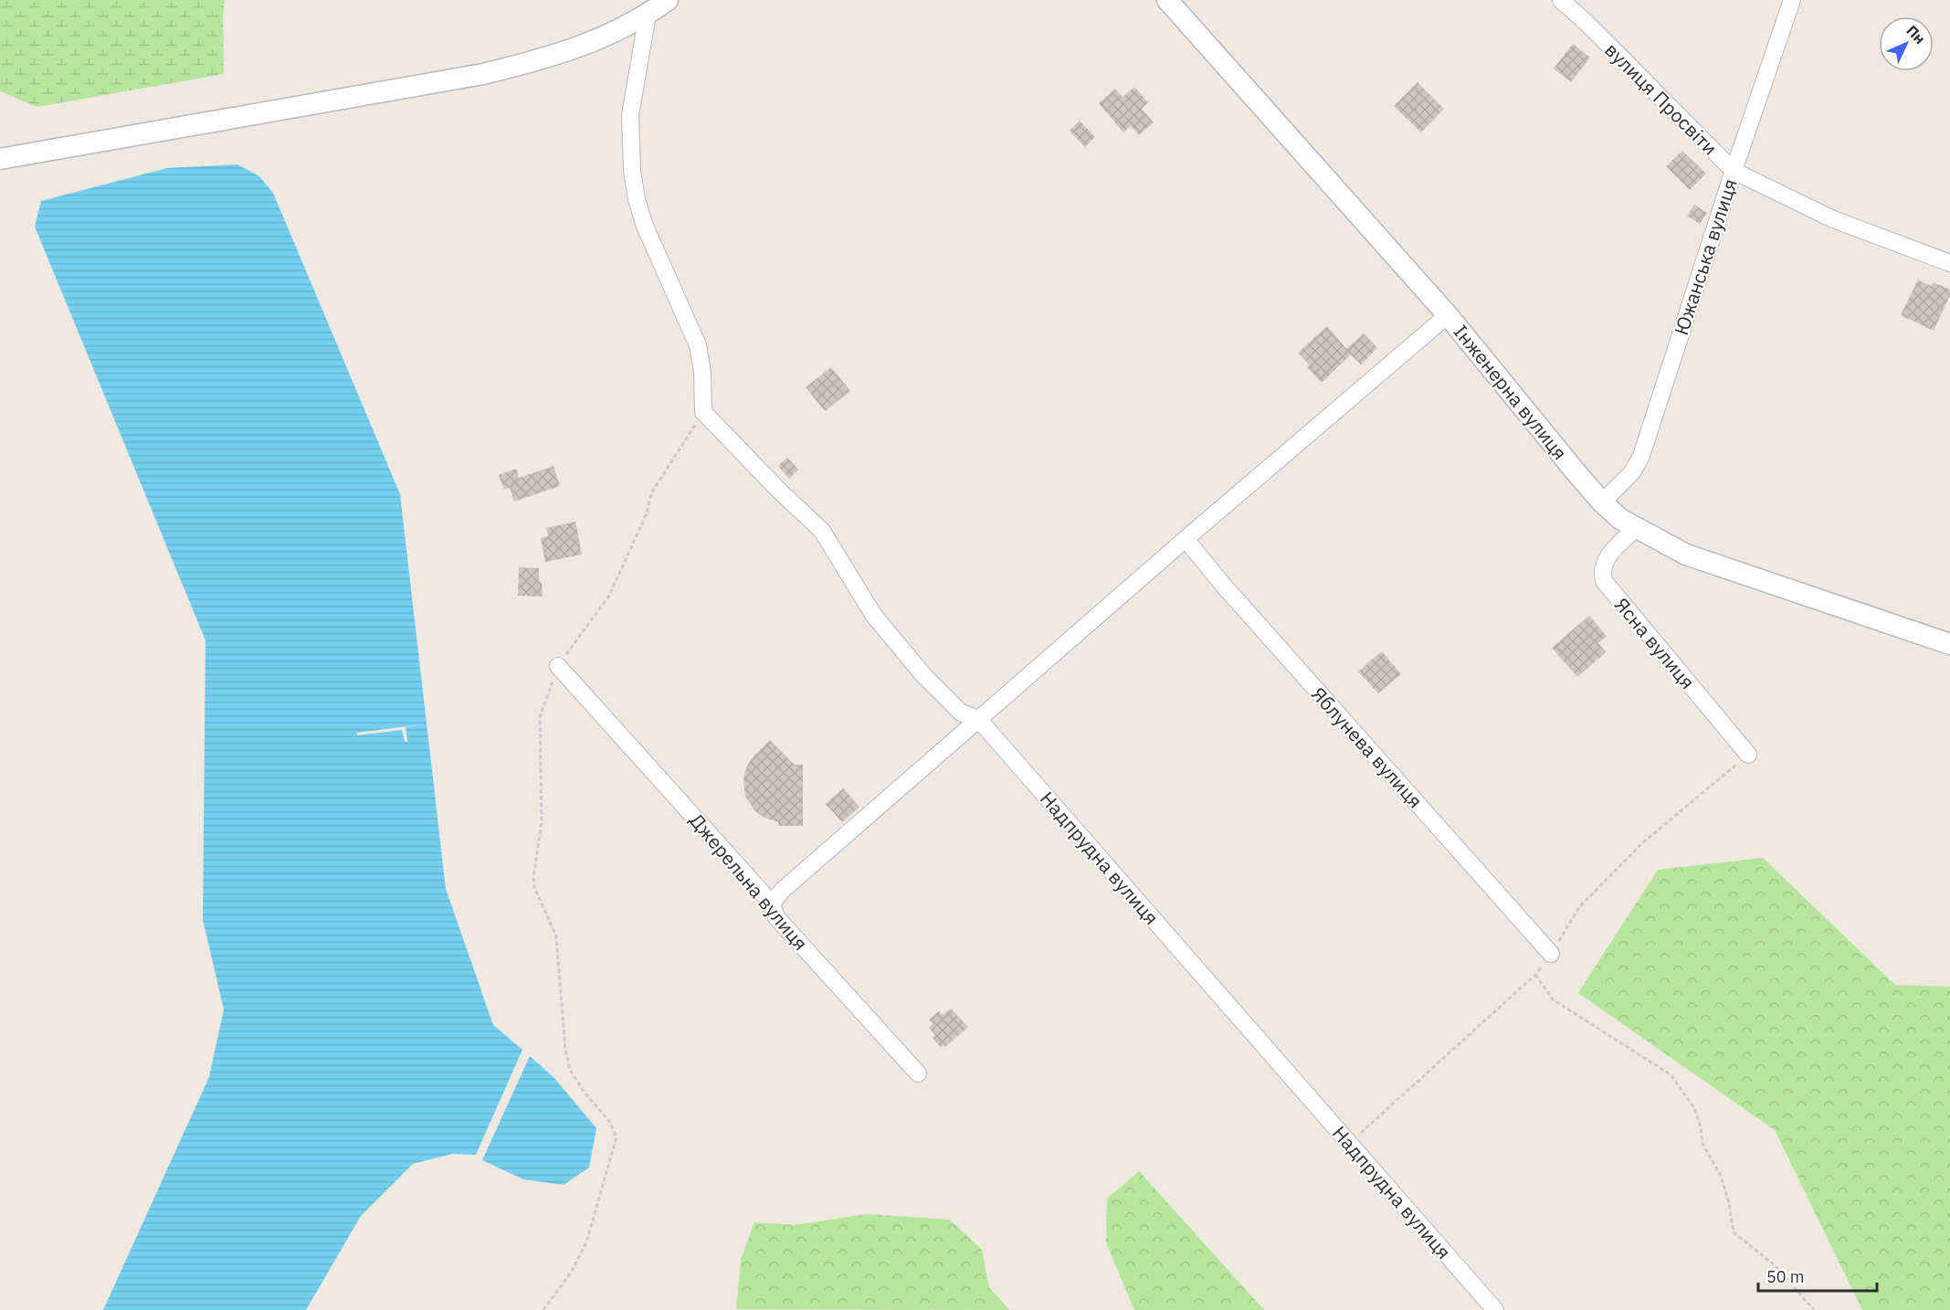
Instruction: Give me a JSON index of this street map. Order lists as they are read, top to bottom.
{
  "streets": {
    "street": [
      "вулиця Просвіти",
      "Южанська вулиця",
      "Інженерна вулиця",
      "Ясна вулиця",
      "Яблунева вулиця",
      "Надпрудна вулиця",
      "Джерельна вулиця"
    ]
  },
  "crossings": [
    ["вулиця Просвіти", "Южанська вулиця"],
    ["Южанська вулиця", "Інженерна вулиця"],
    ["Інженерна вулиця", "Ясна вулиця"]
  ],
  "scale_bar": "50 m",
  "north": "top right"
}
